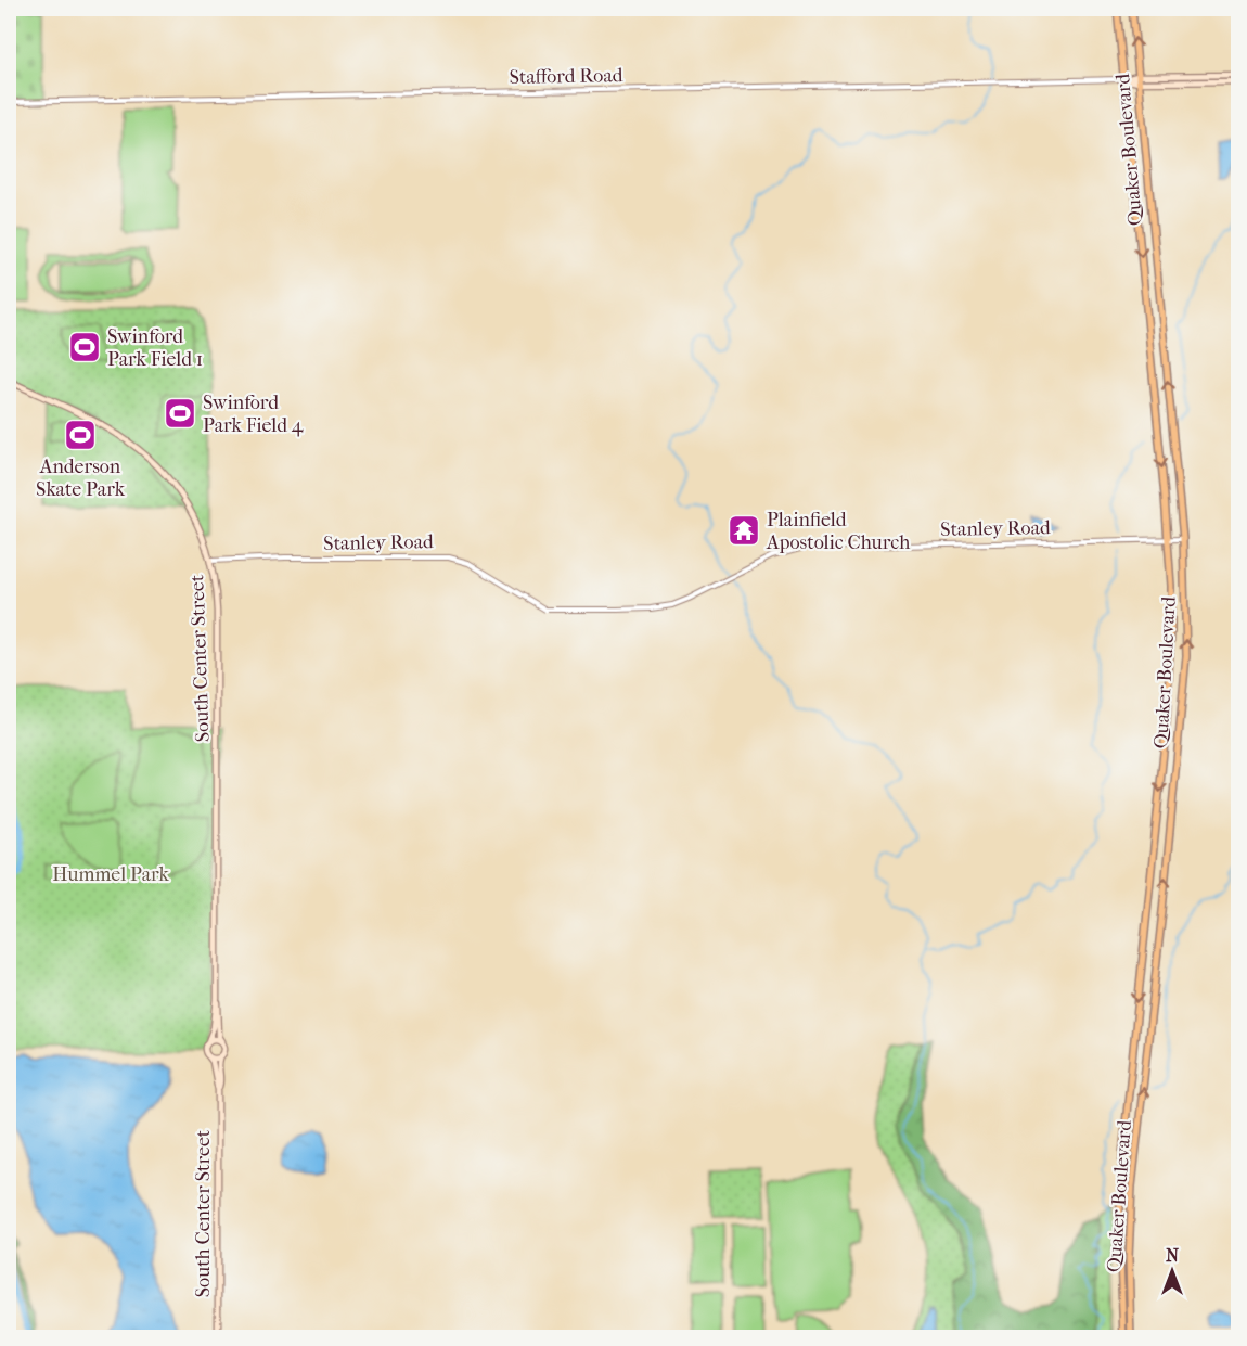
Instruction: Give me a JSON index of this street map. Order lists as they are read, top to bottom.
{
  "streets": {
    "main road": ["Stafford Road", "Quaker Boulevard", "South Center Street"],
    "street": ["Stanley Road"]
  },
  "crossings": [
    ["Stafford Road", "Quaker Boulevard"],
    ["Quaker Boulevard", "Stanley Road"],
    ["Stanley Road", "South Center Street"]
  ],
  "parks": ["Hummel Park"],
  "places": {
    "sports": ["Swinford Park Field 1", "Swinford Park Field 4", "Anderson Skate Park"],
    "temple": ["Plainfield Apostolic Church"]
  },
  "north": "top"
}
